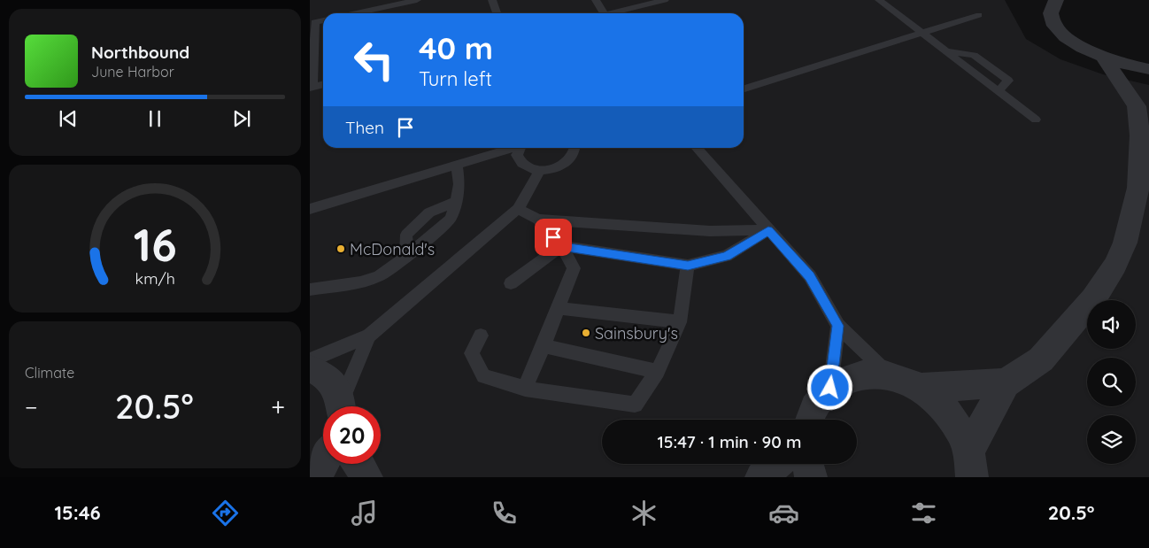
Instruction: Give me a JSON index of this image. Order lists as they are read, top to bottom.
{
  "places": ["McDonald's", "Sainsbury's"],
  "page": {
    "turn": ["40 m", "Turn left"],
    "song": ["Northbound", "June Harbor"],
    "then": "Then",
    "tile": "Climate",
    "heat": ["−", "20.5°", "+"],
    "limit": "20",
    "trip": "15:47 · 1 min · 90 m",
    "tabs": ["15:46", "20.5°"],
    "gauge": ["16", "km/h"]
  }
}
